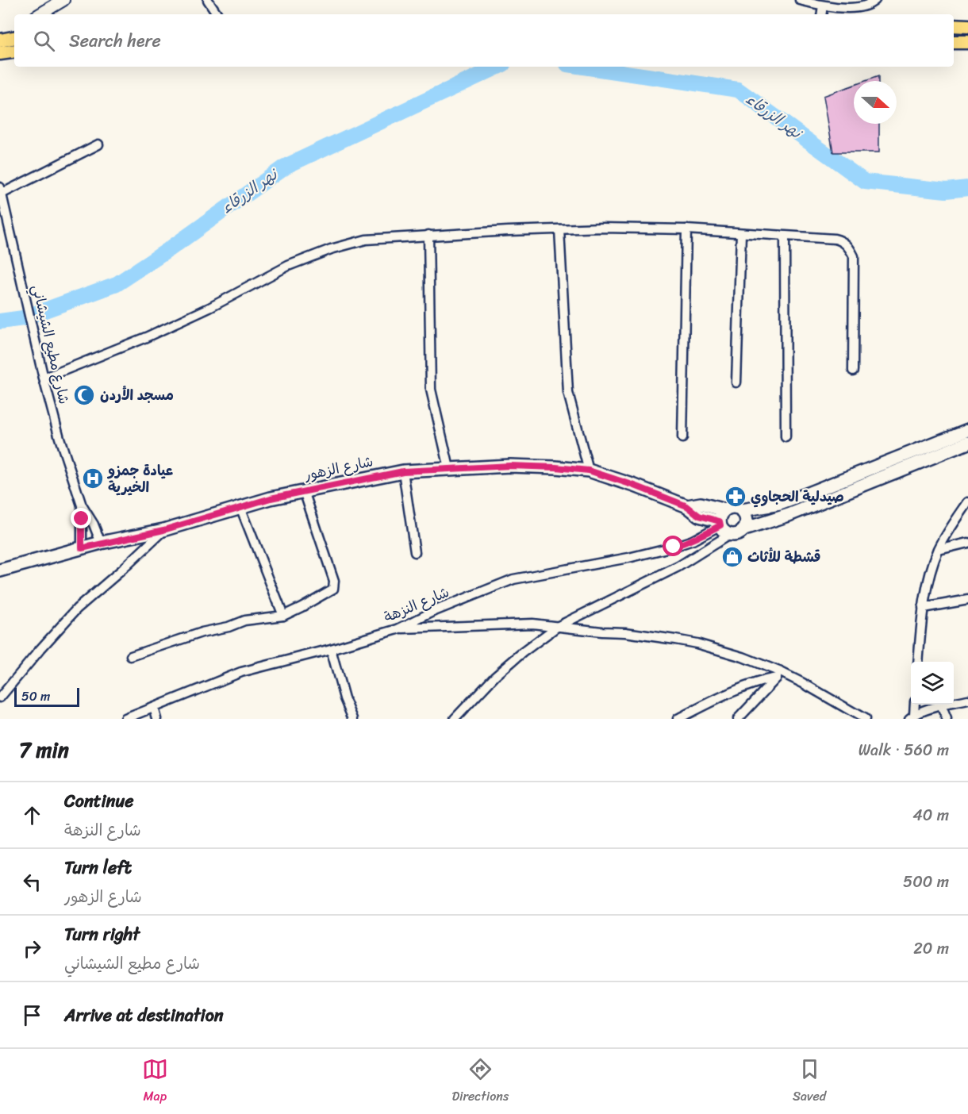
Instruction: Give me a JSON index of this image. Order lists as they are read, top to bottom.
{
  "streets": {
    "main road": ["شارع الزهور"],
    "street": ["شارع مطيع الشيشاني", "شارع النزهة"]
  },
  "crossings": [
    ["شارع مطيع الشيشاني", "شارع الزهور"],
    ["شارع الزهور", "شارع النزهة"]
  ],
  "water": ["نهر الزرقاء"],
  "places": {
    "mosque": ["مسجد الأردن"],
    "hospital": ["عيادة جمزو الخيرية"],
    "pharmacy": ["صيدلية الحجاوي"],
    "shop": ["قشطة للأثاث"]
  },
  "scale_bar": "50 m",
  "north": "right",
  "page": {
    "search": "Search here",
    "scale": "50 m",
    "heading": ["7 min", "Walk · 560 m"],
    "list": [
      ["Continue", "شارع النزهة", "40 m"],
      ["Turn left", "شارع الزهور", "500 m"],
      ["Turn right", "شارع مطيع الشيشاني", "20 m"],
      "Arrive at destination"
    ],
    "nav": ["Map", "Directions", "Saved"]
  }
}
